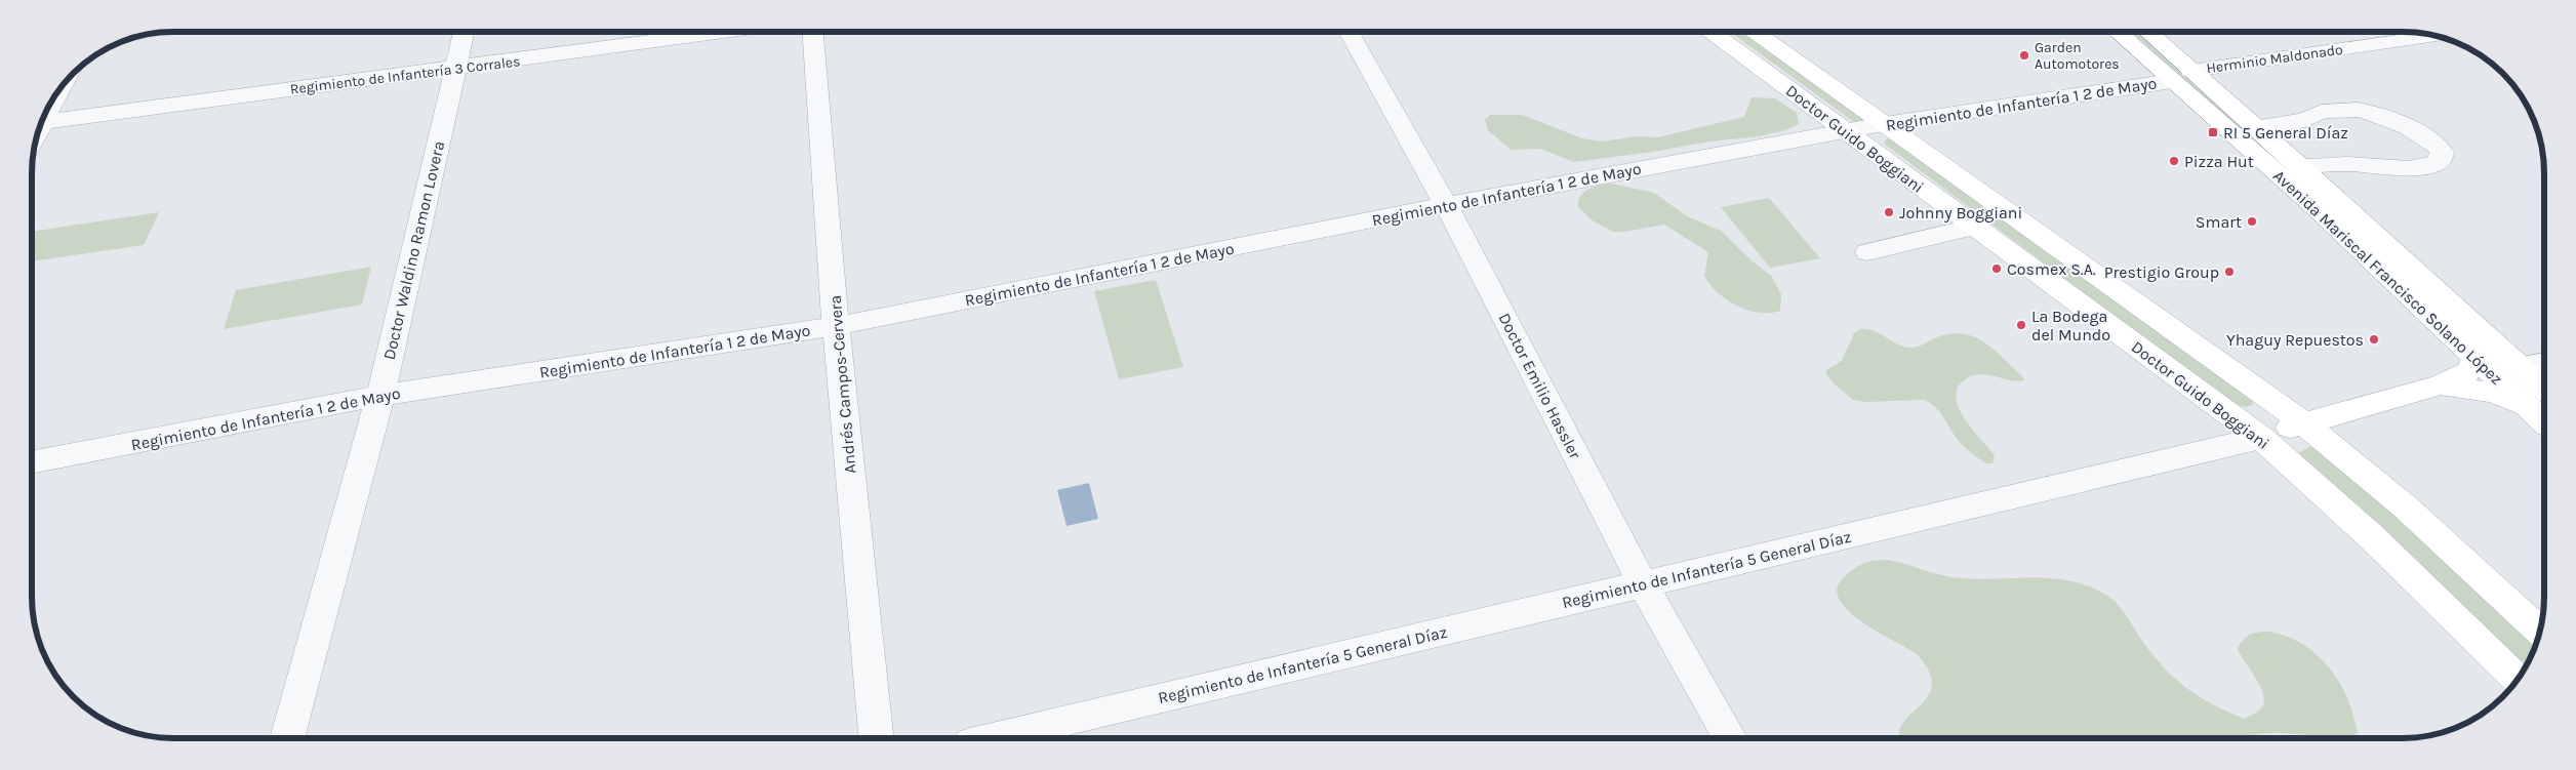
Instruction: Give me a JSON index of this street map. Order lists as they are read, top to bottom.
{
  "streets": {
    "main road": ["Doctor Guido Boggiani", "Avenida Mariscal Francisco Solano López", "Regimiento de Infantería 5 General Díaz"],
    "street": [
      "Herminio Maldonado",
      "Regimiento de Infantería 3 Corrales",
      "Regimiento de Infantería 1 2 de Mayo",
      "Doctor Waldino Ramon Lovera",
      "Andrés Campos-Cervera",
      "Doctor Emilio Hassler"
    ]
  },
  "crossings": [
    ["Herminio Maldonado", "Regimiento de Infantería 1 2 de Mayo"],
    ["Herminio Maldonado", "Avenida Mariscal Francisco Solano López"],
    ["Regimiento de Infantería 3 Corrales", "Doctor Waldino Ramon Lovera"],
    ["Regimiento de Infantería 1 2 de Mayo", "Doctor Guido Boggiani"],
    ["Regimiento de Infantería 1 2 de Mayo", "Doctor Waldino Ramon Lovera"],
    ["Regimiento de Infantería 1 2 de Mayo", "Avenida Mariscal Francisco Solano López"],
    ["Regimiento de Infantería 1 2 de Mayo", "Andrés Campos-Cervera"],
    ["Regimiento de Infantería 1 2 de Mayo", "Doctor Emilio Hassler"],
    ["Doctor Guido Boggiani", "Regimiento de Infantería 5 General Díaz"],
    ["Avenida Mariscal Francisco Solano López", "Regimiento de Infantería 5 General Díaz"],
    ["Doctor Emilio Hassler", "Regimiento de Infantería 5 General Díaz"]
  ],
  "places": {
    "other": [
      "Garden Automotores",
      "Pizza Hut",
      "Johnny Boggiani",
      "Smart",
      "Cosmex S.A.",
      "Prestigio Group",
      "La Bodega del Mundo",
      "Yhaguy Repuestos"
    ],
    "transit": ["RI 5 General Díaz"]
  }
}
